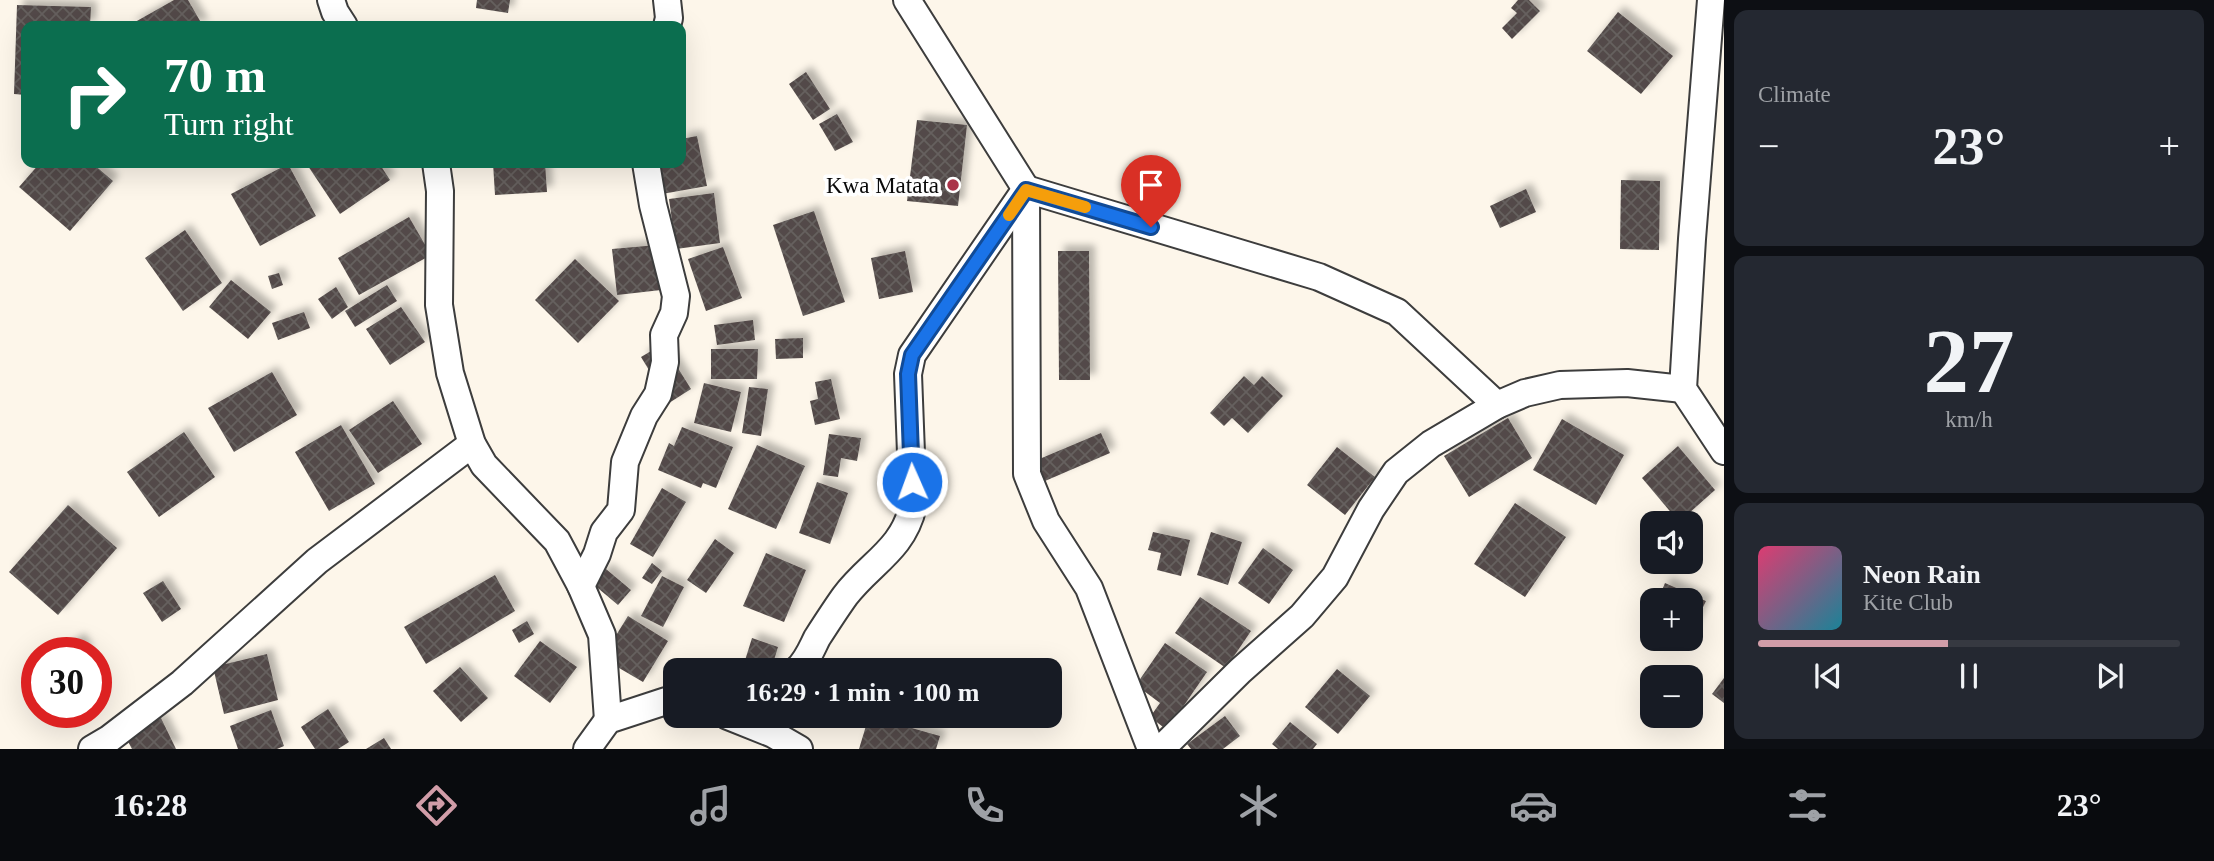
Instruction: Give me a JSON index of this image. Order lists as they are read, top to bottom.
{
  "places": ["Kwa Matata"],
  "page": {
    "tile": [
      "Climate",
      ["27", "km/h"]
    ],
    "turn": ["70 m", "Turn right"],
    "heat": ["−", "23°", "+"],
    "map_buttons": ["+", "−"],
    "song": ["Neon Rain", "Kite Club"],
    "limit": "30",
    "trip": "16:29 · 1 min · 100 m",
    "tabs": ["16:28", "23°"]
  }
}
